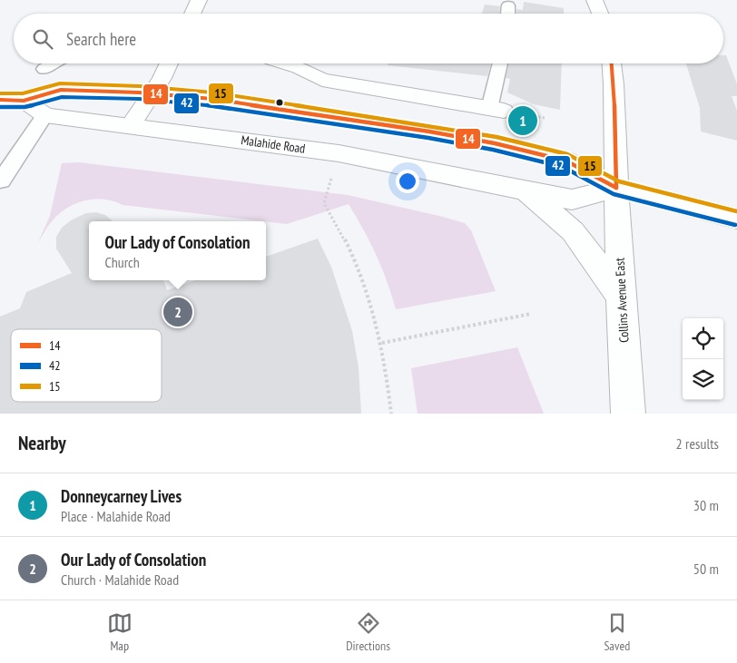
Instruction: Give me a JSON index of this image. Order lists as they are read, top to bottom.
{
  "streets": {
    "main road": ["Malahide Road", "Collins Avenue East"]
  },
  "crossings": [
    ["Malahide Road", "Collins Avenue East"]
  ],
  "lines": ["transit line 14", "transit line 15", "transit line 42"],
  "legend": ["14", "42", "15"],
  "page": {
    "search": "Search here",
    "pins": ["1", "2"],
    "popup": ["Our Lady of Consolation", "Church"],
    "heading": ["Nearby", "2 results"],
    "list": [
      {
        "mark": "1",
        "name": "Donneycarney Lives",
        "note": "Place · Malahide Road",
        "value": "30 m"
      },
      {
        "mark": "2",
        "name": "Our Lady of Consolation",
        "note": "Church · Malahide Road",
        "value": "50 m"
      }
    ],
    "nav": ["Map", "Directions", "Saved"]
  }
}
